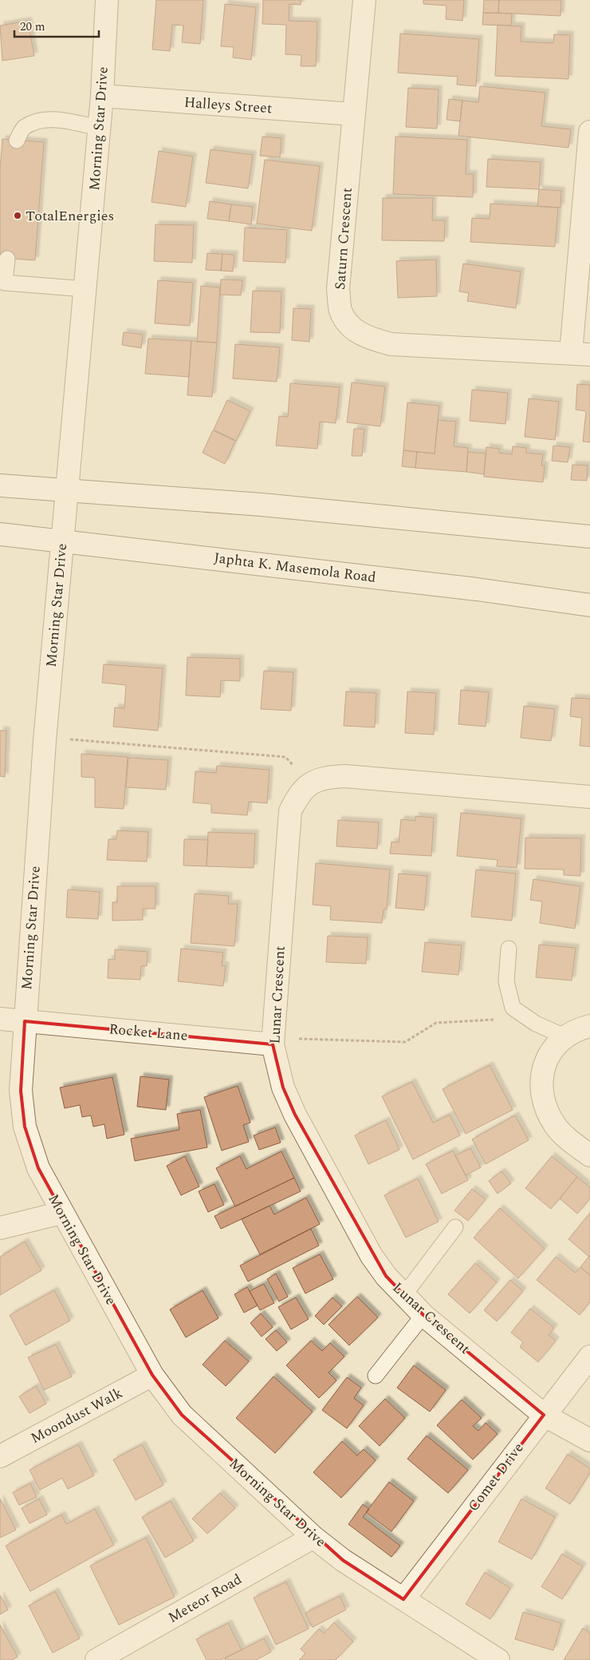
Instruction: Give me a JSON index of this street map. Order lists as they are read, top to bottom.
{
  "streets": {
    "street": [
      "Halleys Street",
      "Morning Star Drive",
      "Saturn Crescent",
      "Japhta K. Masemola Road",
      "Lunar Crescent",
      "Rocket Lane",
      "Moondust Walk",
      "Comet Drive",
      "Meteor Road"
    ]
  },
  "crossings": [
    ["Halleys Street", "Morning Star Drive"],
    ["Halleys Street", "Saturn Crescent"],
    ["Morning Star Drive", "Japhta K. Masemola Road"],
    ["Morning Star Drive", "Rocket Lane"],
    ["Morning Star Drive", "Moondust Walk"],
    ["Morning Star Drive", "Comet Drive"],
    ["Morning Star Drive", "Meteor Road"],
    ["Lunar Crescent", "Rocket Lane"],
    ["Lunar Crescent", "Comet Drive"]
  ],
  "places": ["TotalEnergies"],
  "scale_bar": "20 m"
}
